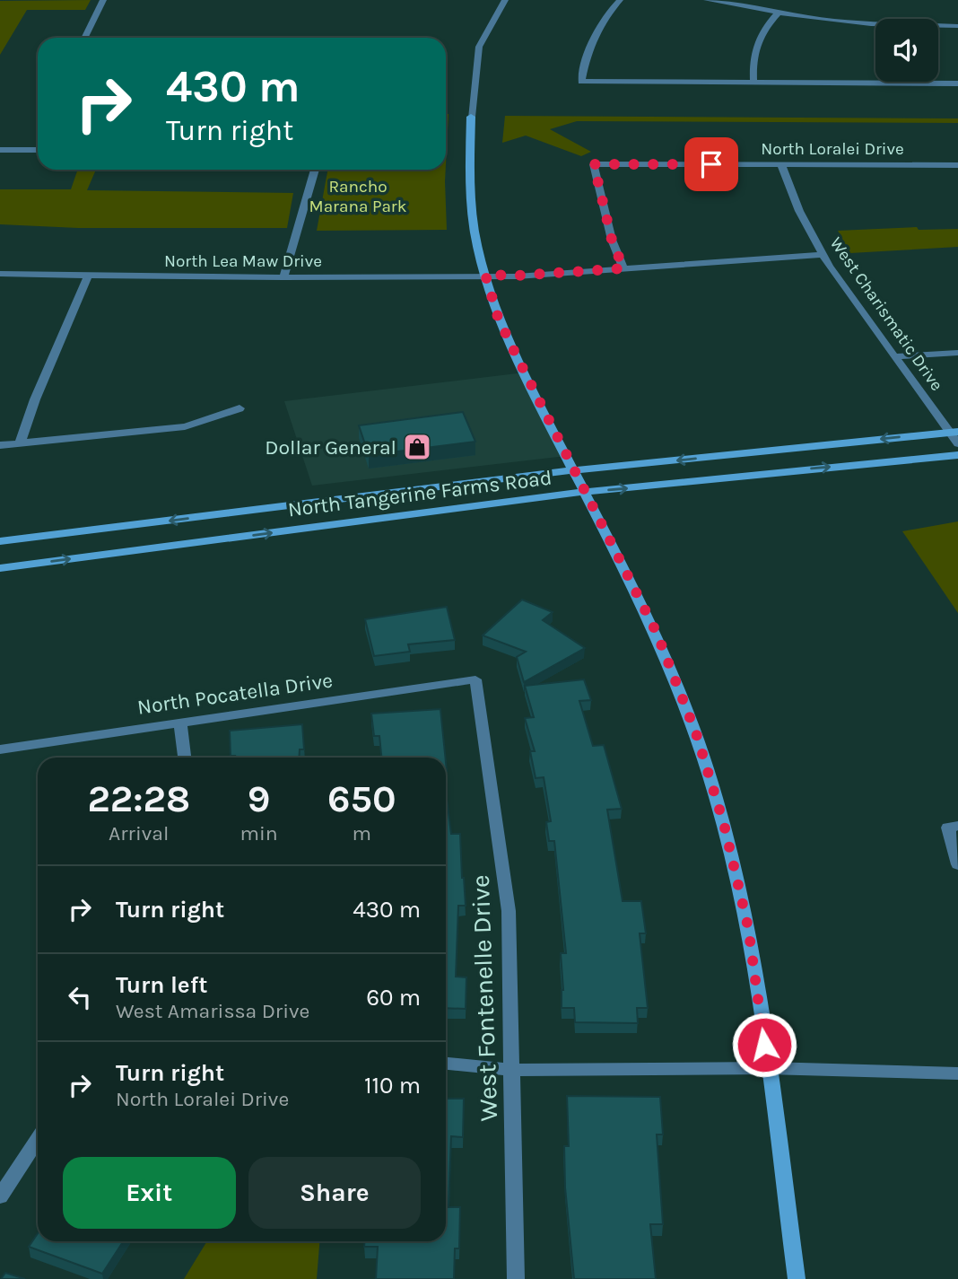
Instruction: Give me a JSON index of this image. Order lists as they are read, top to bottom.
{
  "streets": {
    "street": [
      "North Loralei Drive",
      "North Lea Maw Drive",
      "West Charismatic Drive",
      "North Tangerine Farms Road",
      "North Pocatella Drive",
      "West Fontenelle Drive"
    ]
  },
  "crossings": [
    ["North Loralei Drive", "North Lea Maw Drive"],
    ["North Loralei Drive", "West Charismatic Drive"],
    ["North Lea Maw Drive", "West Charismatic Drive"],
    ["West Charismatic Drive", "North Tangerine Farms Road"],
    ["North Pocatella Drive", "West Fontenelle Drive"]
  ],
  "parks": ["Rancho Marana Park"],
  "places": {
    "shop": ["Dollar General"]
  },
  "page": {
    "turn": ["430 m", "Turn right"],
    "eta": [
      "22:28",
      "Arrival",
      "9",
      "min",
      "650",
      "m"
    ],
    "list": [
      {
        "name": "Turn right",
        "value": "430 m"
      },
      {
        "name": "Turn left",
        "note": "West Amarissa Drive",
        "value": "60 m"
      },
      {
        "name": "Turn right",
        "note": "North Loralei Drive",
        "value": "110 m"
      }
    ],
    "buttons": ["Exit", "Share"]
  }
}
